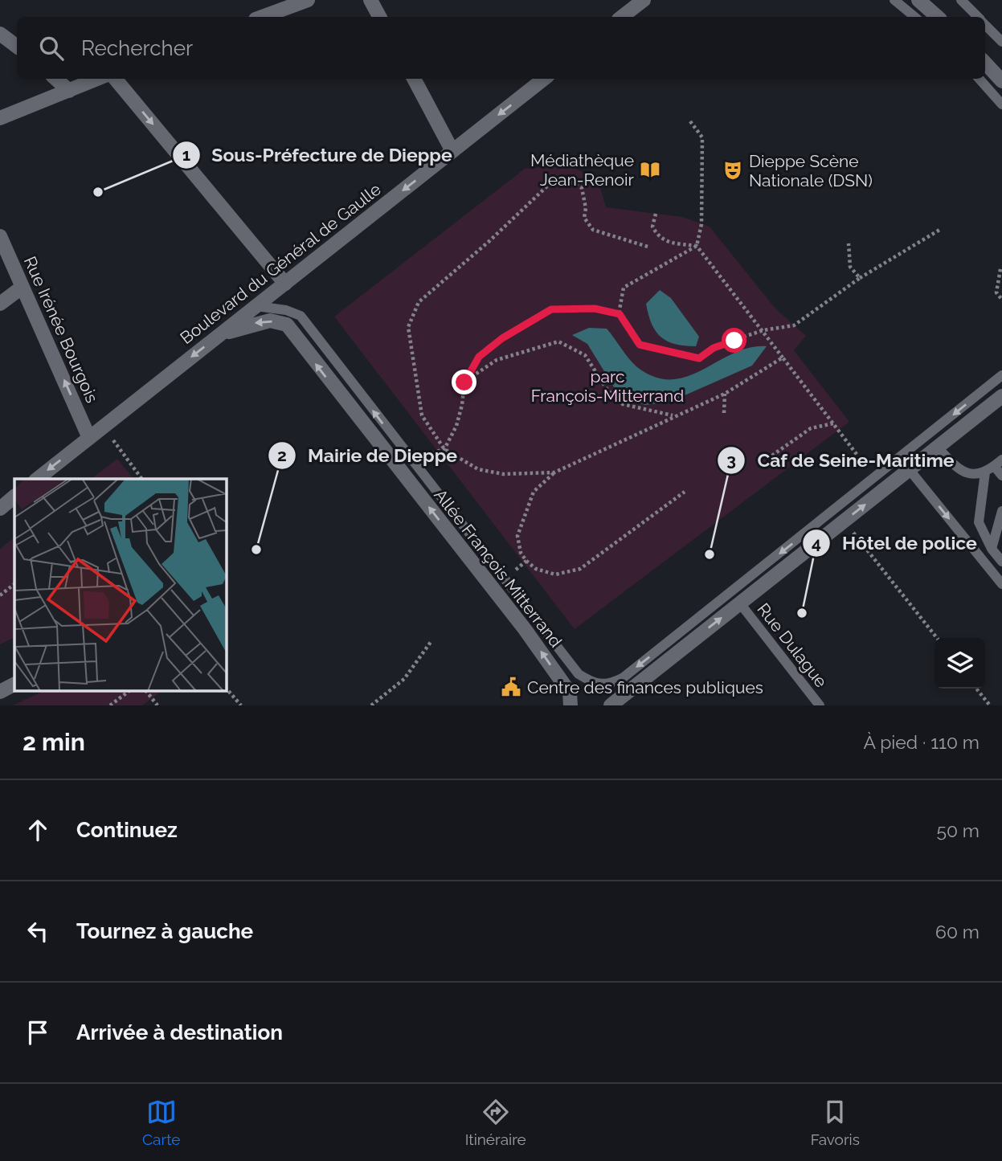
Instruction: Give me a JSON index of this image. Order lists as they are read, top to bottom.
{
  "streets": {
    "street": ["Boulevard du Général de Gaulle", "Rue Irénée Bourgois", "Allée François Mitterrand"],
    "lane": ["Rue Dulague"]
  },
  "crossings": [
    ["Boulevard du Général de Gaulle", "Rue Irénée Bourgois"],
    ["Boulevard du Général de Gaulle", "Allée François Mitterrand"]
  ],
  "one_way": ["Boulevard du Général de Gaulle", "Rue Irénée Bourgois", "Allée François Mitterrand"],
  "parks": ["parc François-Mitterrand"],
  "places": {
    "library": ["Médiathèque Jean-Renoir"],
    "theatre": ["Dieppe Scène Nationale (DSN)"],
    "other": [
      "Sous-Préfecture de Dieppe",
      "Mairie de Dieppe",
      "Caf de Seine-Maritime",
      "Hôtel de police"
    ],
    "public building": ["Centre des finances publiques"]
  },
  "page": {
    "search": "Rechercher",
    "heading": ["2 min", "À pied · 110 m"],
    "list": [
      ["Continuez", "50 m"],
      ["Tournez à gauche", "60 m"],
      "Arrivée à destination"
    ],
    "nav": ["Carte", "Itinéraire", "Favoris"]
  }
}
